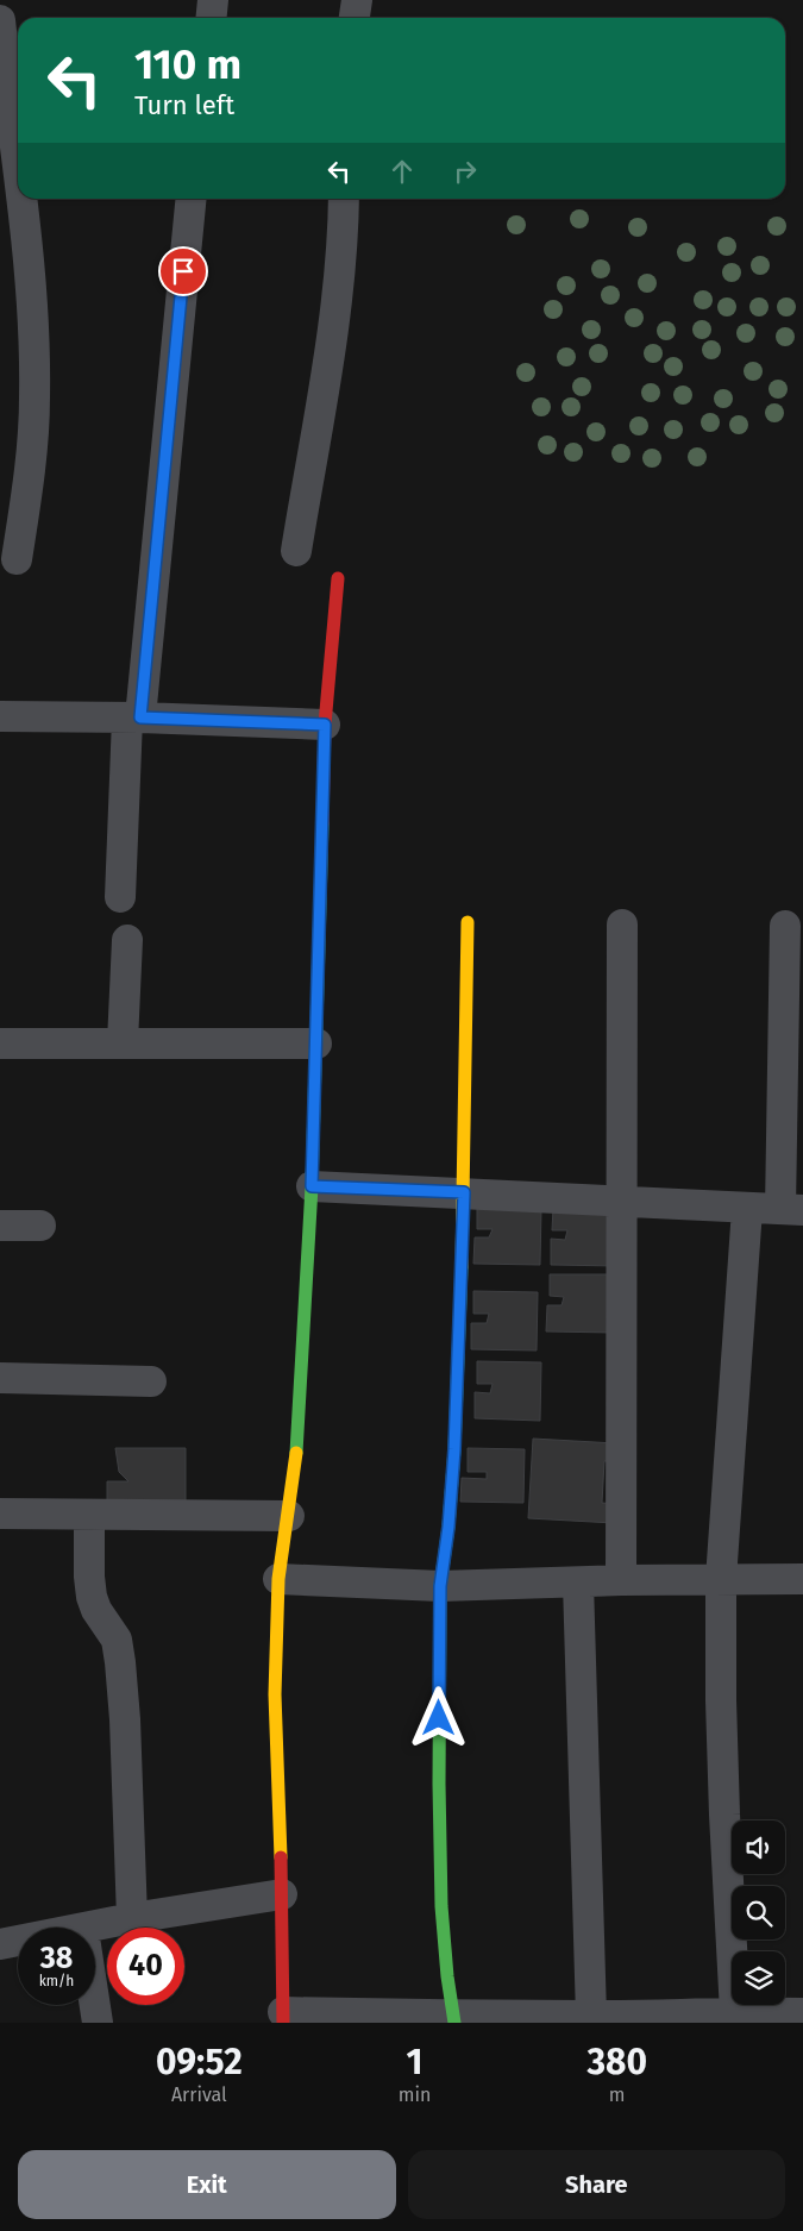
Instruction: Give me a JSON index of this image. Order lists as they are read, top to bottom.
{
  "page": {
    "turn": ["110 m", "Turn left"],
    "speed": "38 km/h",
    "limit": "40",
    "eta": [
      "09:52",
      "Arrival",
      "1",
      "min",
      "380",
      "m"
    ],
    "buttons": ["Exit", "Share"]
  }
}
